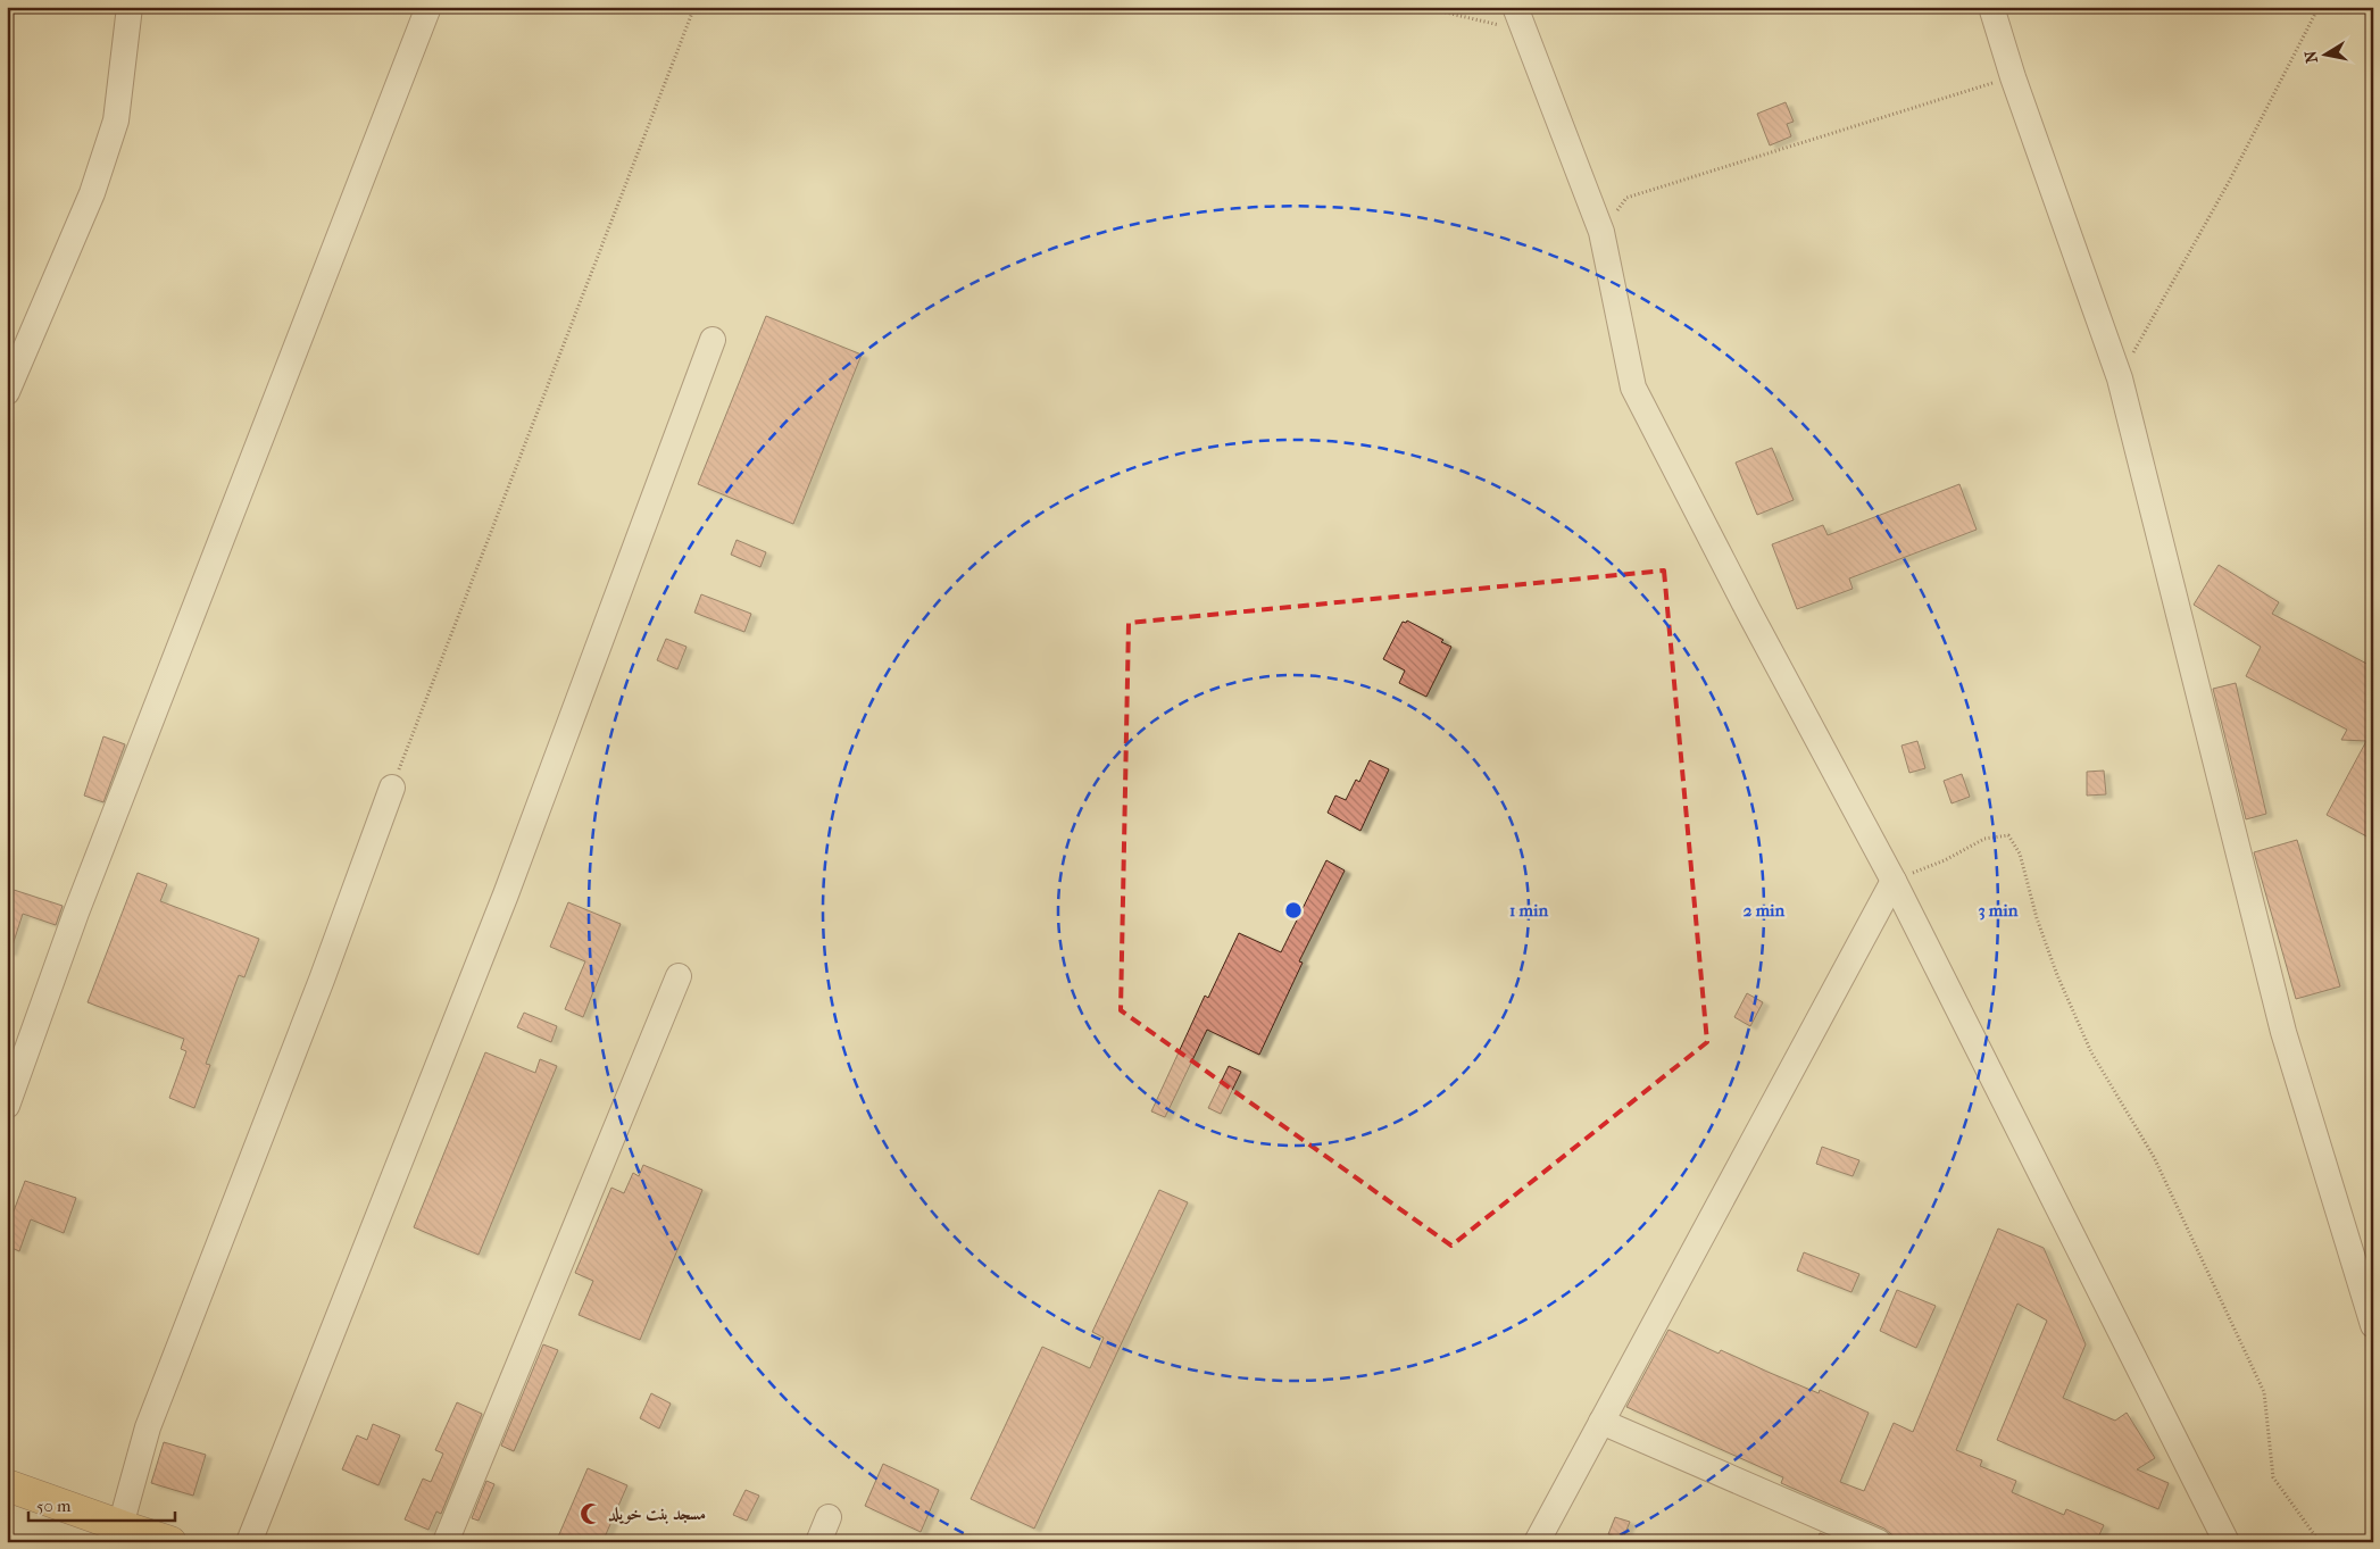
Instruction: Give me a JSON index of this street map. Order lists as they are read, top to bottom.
{
  "places": {
    "mosque": ["مسجد بنت خويلد"]
  },
  "scale_bar": "50 m",
  "north": "left",
  "rings": ["1 min", "2 min", "3 min"]
}
